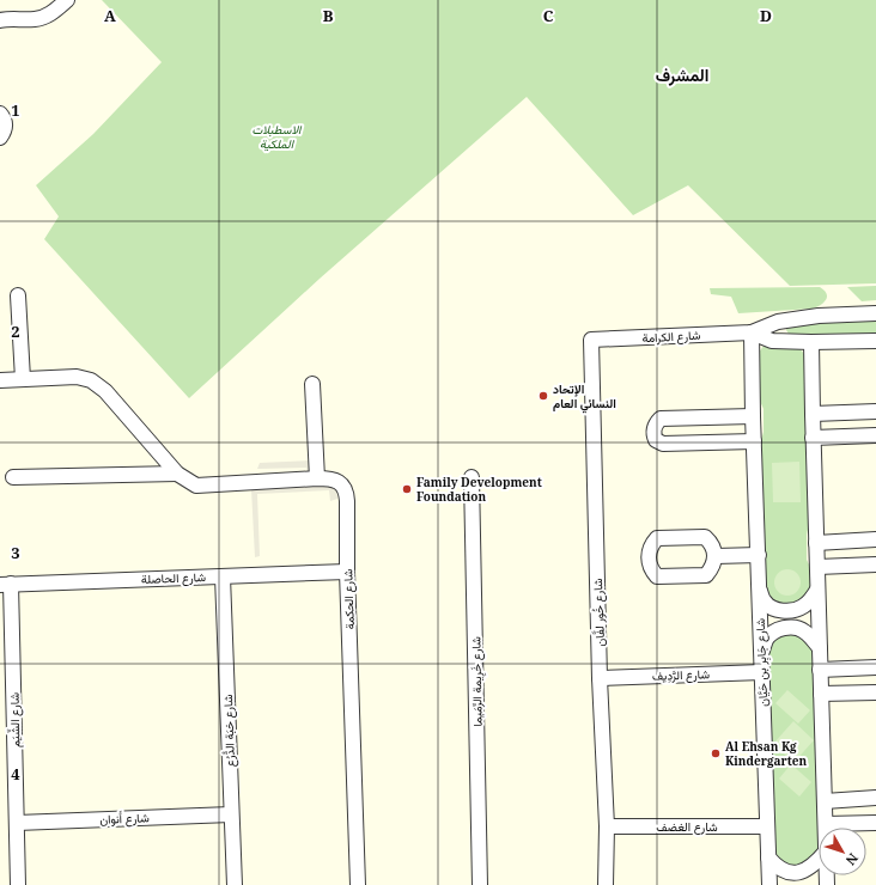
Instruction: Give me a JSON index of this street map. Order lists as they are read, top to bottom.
{
  "streets": {
    "street": [
      "شارع الكرامة",
      "شارع الحاصلة",
      "شارع الحكمة",
      "شارع خُور لفَّان",
      "شارع جَابِر بن حَيَّان",
      "شارع الرَّدِيف",
      "شارع خَرِيمة الرِّمَيما",
      "شارع الشِّيَم",
      "شارع خبَة الدُّرُع",
      "شارع أَنوان",
      "شارع الغضف"
    ]
  },
  "crossings": [
    ["شارع الكرامة", "شارع خُور لفَّان"],
    ["شارع الكرامة", "شارع جَابِر بن حَيَّان"],
    ["شارع الحاصلة", "شارع الحكمة"],
    ["شارع الحاصلة", "شارع الشِّيَم"],
    ["شارع الحاصلة", "شارع خبَة الدُّرُع"],
    ["شارع خُور لفَّان", "شارع الرَّدِيف"],
    ["شارع خُور لفَّان", "شارع الغضف"],
    ["شارع جَابِر بن حَيَّان", "شارع الرَّدِيف"],
    ["شارع جَابِر بن حَيَّان", "شارع الغضف"],
    ["شارع الشِّيَم", "شارع أَنوان"],
    ["شارع خبَة الدُّرُع", "شارع أَنوان"]
  ],
  "districts": ["المشرف"],
  "parks": ["الاسطبلات الملكية"],
  "places": ["الإتحاد النسائي العام", "Family Development Foundation", "Al Ehsan Kg Kindergarten"],
  "north": "bottom right",
  "grid": {
    "columns": [
      "A",
      "B",
      "C",
      "D"
    ],
    "rows": [
      "1",
      "2",
      "3",
      "4"
    ]
  }
}
